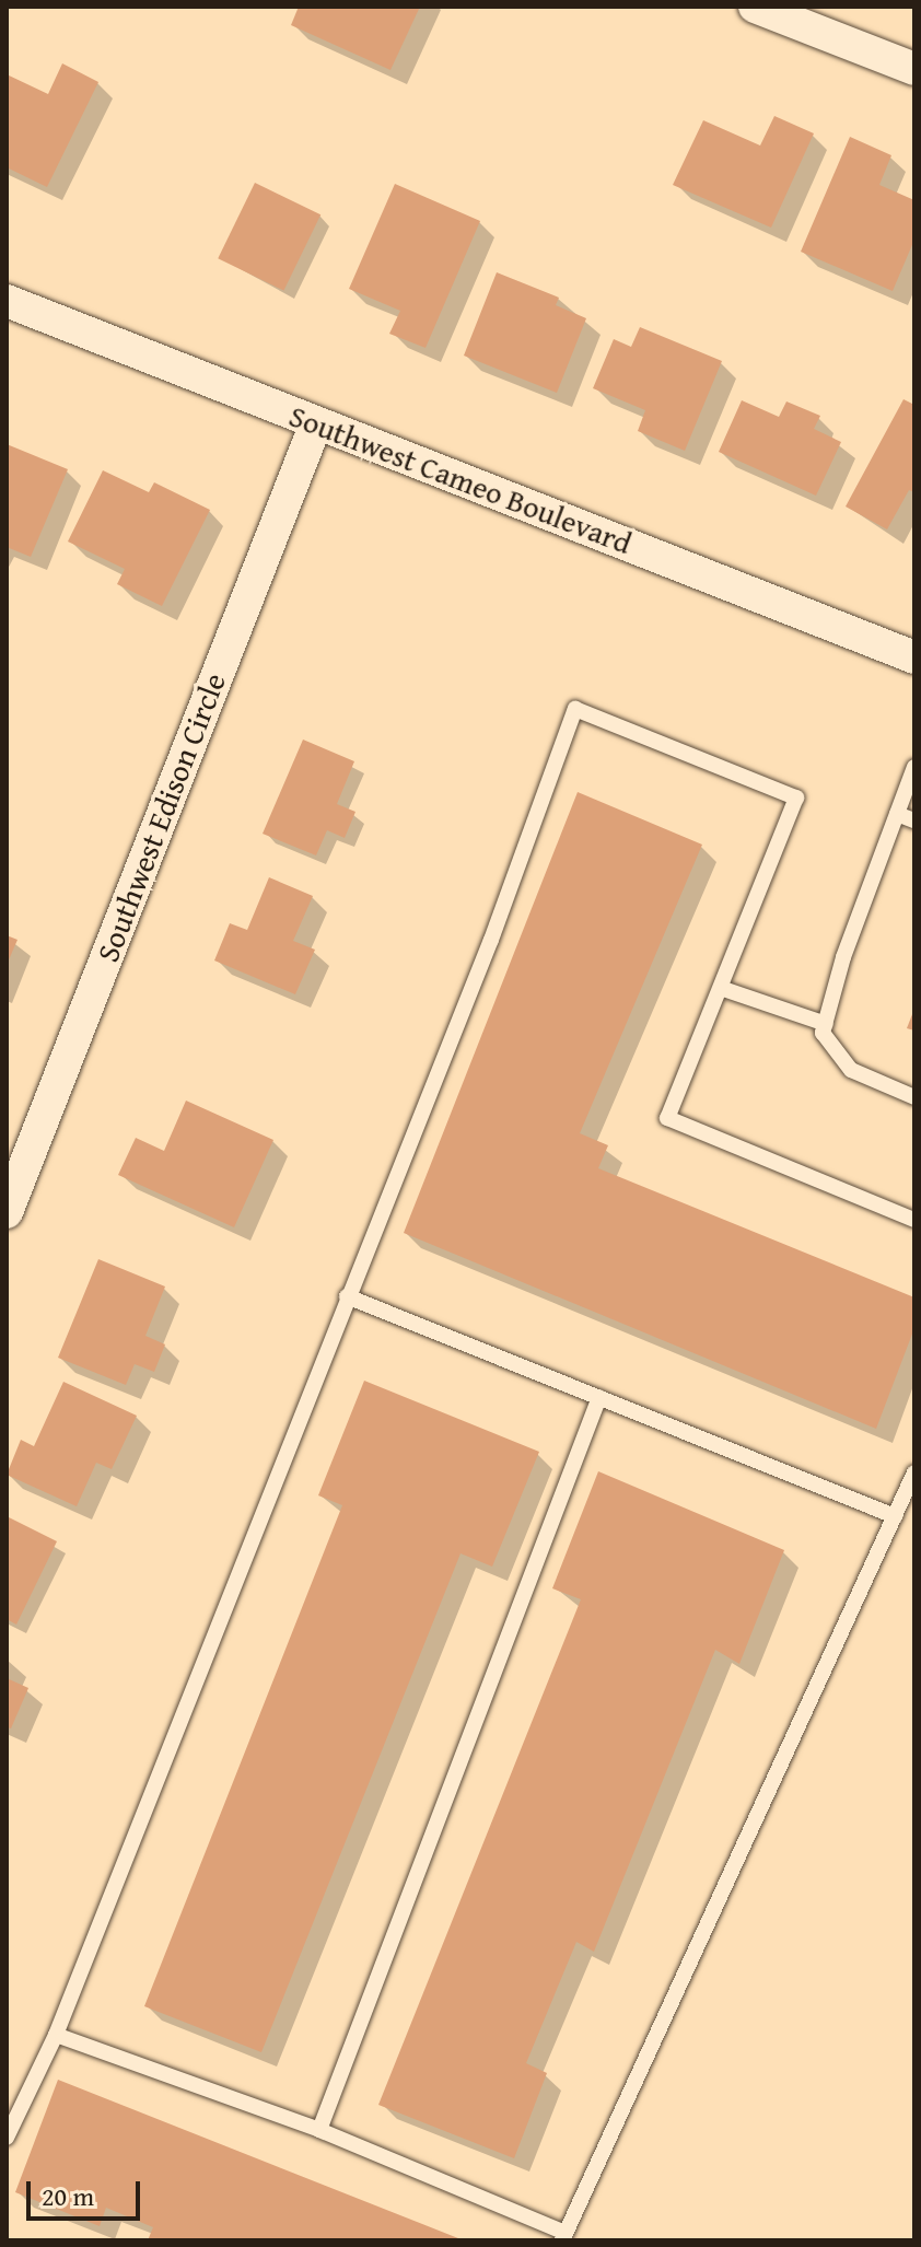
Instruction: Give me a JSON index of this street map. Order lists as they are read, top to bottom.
{
  "streets": {
    "street": ["Southwest Cameo Boulevard", "Southwest Edison Circle"]
  },
  "crossings": [
    ["Southwest Cameo Boulevard", "Southwest Edison Circle"]
  ],
  "scale_bar": "20 m"
}
